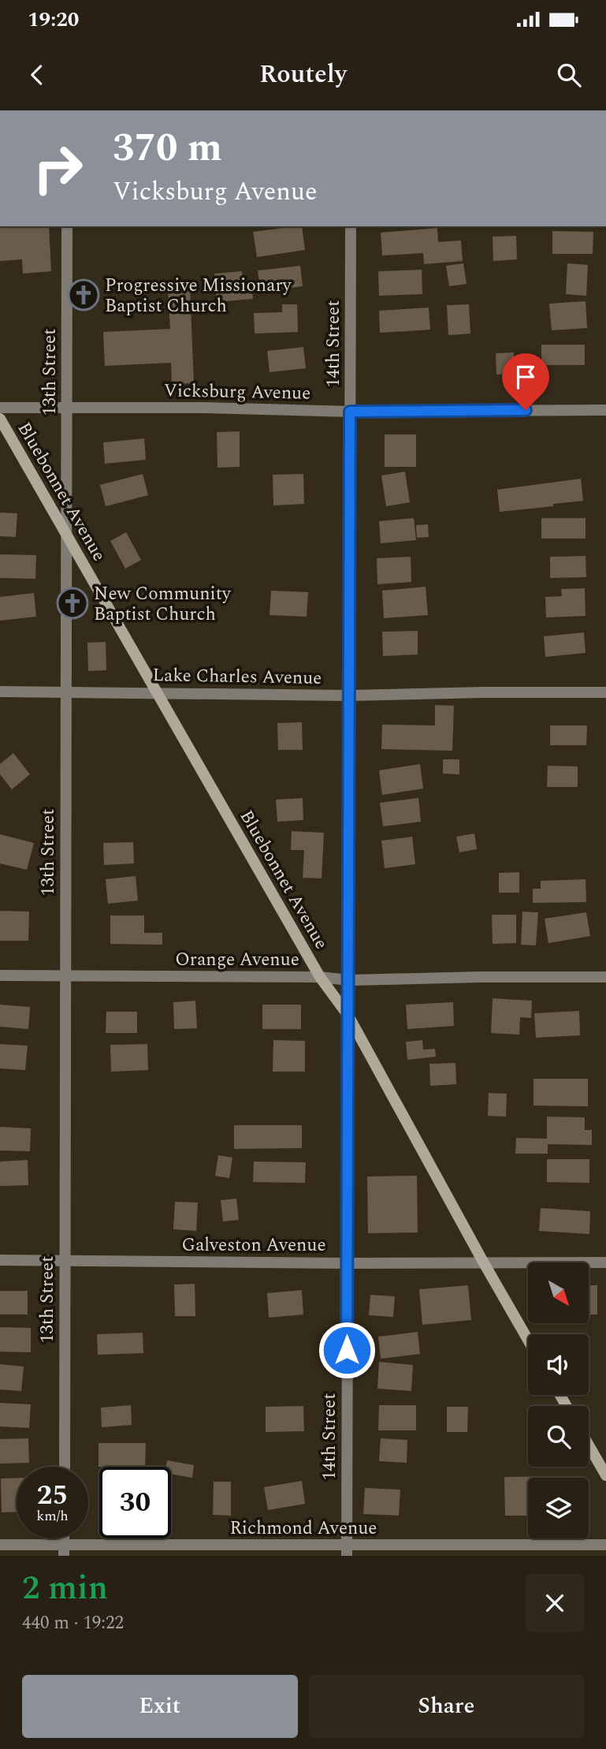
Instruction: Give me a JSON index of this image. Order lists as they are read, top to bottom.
{
  "streets": {
    "street": [
      "14th Street",
      "13th Street",
      "Vicksburg Avenue",
      "Bluebonnet Avenue",
      "Lake Charles Avenue",
      "Orange Avenue",
      "Galveston Avenue",
      "Richmond Avenue"
    ]
  },
  "crossings": [
    ["14th Street", "Vicksburg Avenue"],
    ["14th Street", "Bluebonnet Avenue"],
    ["14th Street", "Lake Charles Avenue"],
    ["14th Street", "Orange Avenue"],
    ["14th Street", "Galveston Avenue"],
    ["14th Street", "Richmond Avenue"],
    ["13th Street", "Vicksburg Avenue"],
    ["13th Street", "Bluebonnet Avenue"],
    ["13th Street", "Lake Charles Avenue"],
    ["13th Street", "Orange Avenue"],
    ["13th Street", "Galveston Avenue"],
    ["Bluebonnet Avenue", "Lake Charles Avenue"],
    ["Bluebonnet Avenue", "Orange Avenue"],
    ["Bluebonnet Avenue", "Galveston Avenue"]
  ],
  "places": {
    "church": ["Progressive Missionary Baptist Church", "New Community Baptist Church"]
  },
  "north": "bottom right",
  "page": {
    "status": "19:20",
    "header": "Routely",
    "turn": ["370 m", "Vicksburg Avenue"],
    "speed": "25 km/h",
    "limit": "30",
    "heading": ["2 min", "440 m · 19:22"],
    "buttons": ["Exit", "Share"]
  }
}
